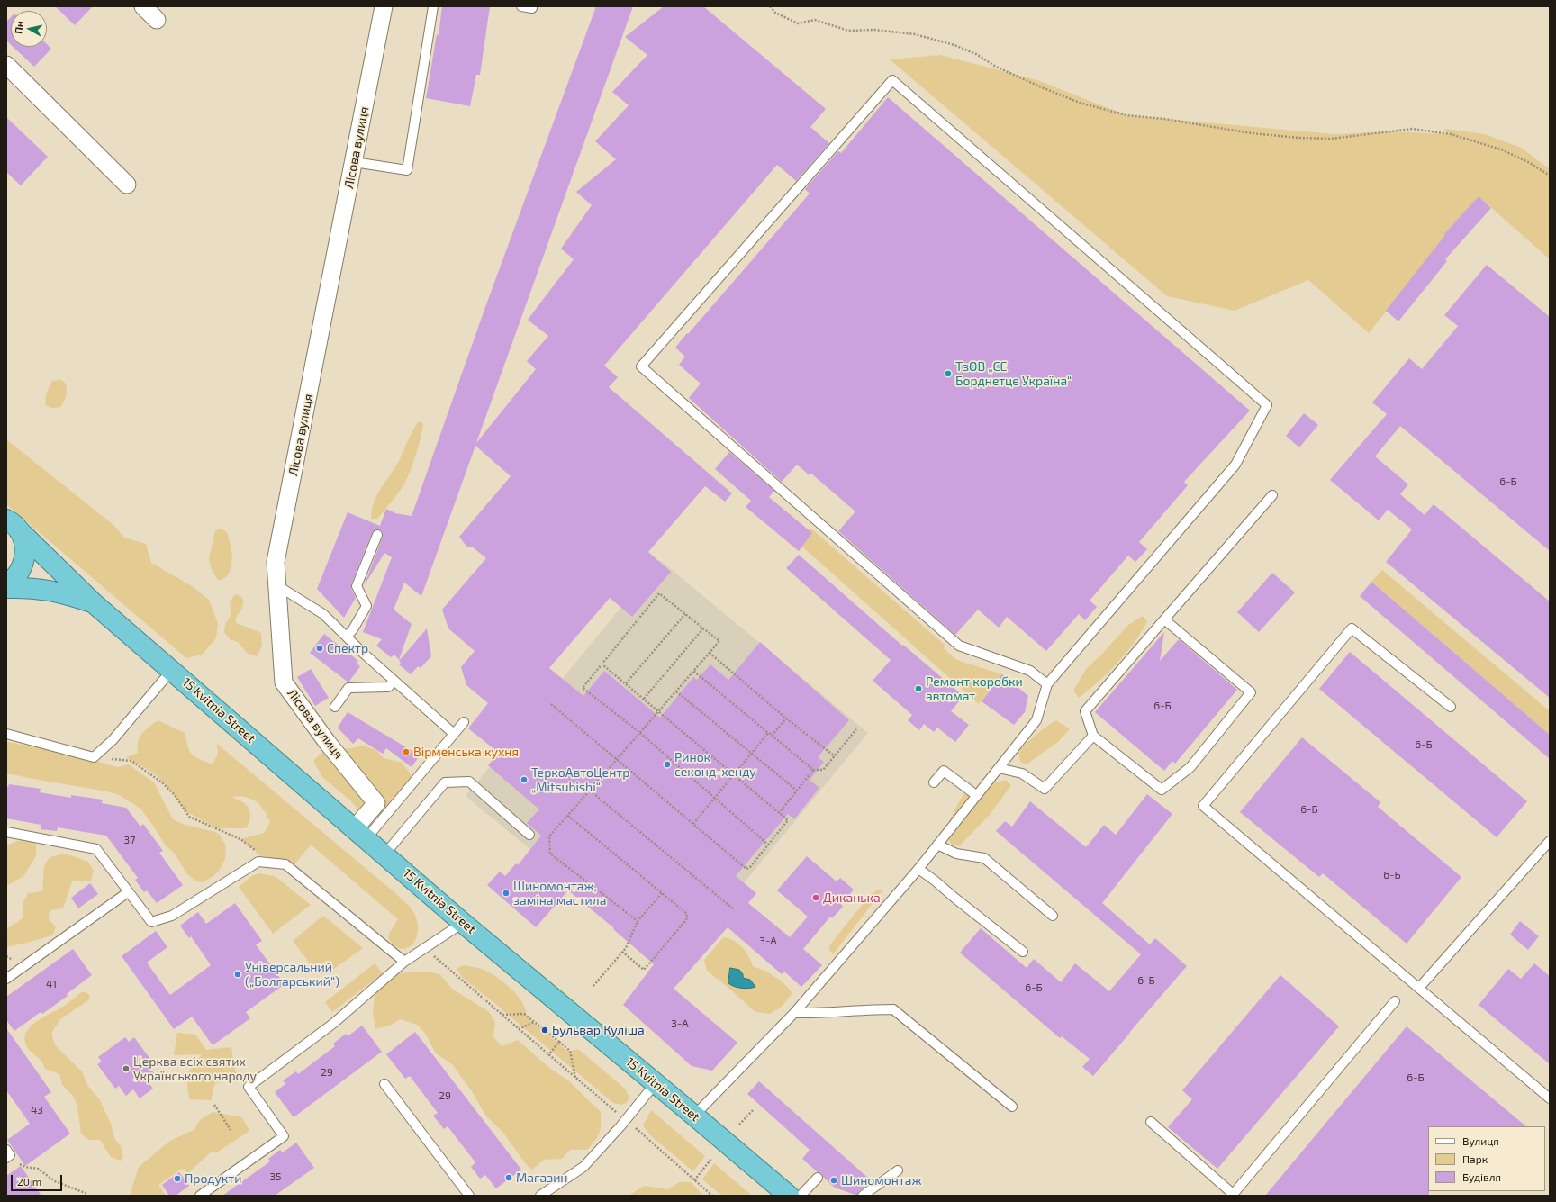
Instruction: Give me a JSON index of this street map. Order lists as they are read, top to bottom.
{
  "streets": {
    "highway": ["15 Kvitnia Street"],
    "street": ["Лісова вулиця"]
  },
  "crossings": [
    ["Лісова вулиця", "15 Kvitnia Street"]
  ],
  "places": [
    "ТзОВ „СЕ Борднетце Україна“",
    "Спектр",
    "Ремонт коробки автомат",
    "Вірменська кухня",
    "Ринок секонд-хенду",
    "ТеркоАвтоЦентр „Mitsubishi“",
    "Шиномонтаж, заміна мастила",
    "Диканька",
    "Універсальний („Болгарський“)",
    "Бульвар Куліша",
    "Церква всіх святих Українського народу",
    "Магазин",
    "Продукти",
    "Шиномонтаж"
  ],
  "house_numbers": [
    "6-Б",
    "6-Б",
    "6-Б",
    "6-Б",
    "37",
    "6-Б",
    "3-А",
    "6-Б",
    "41",
    "6-Б",
    "3-А",
    "29",
    "6-Б",
    "29",
    "43",
    "35"
  ],
  "legend": ["Вулиця", "Парк", "Будівля"],
  "scale_bar": "20 m",
  "north": "left"
}
